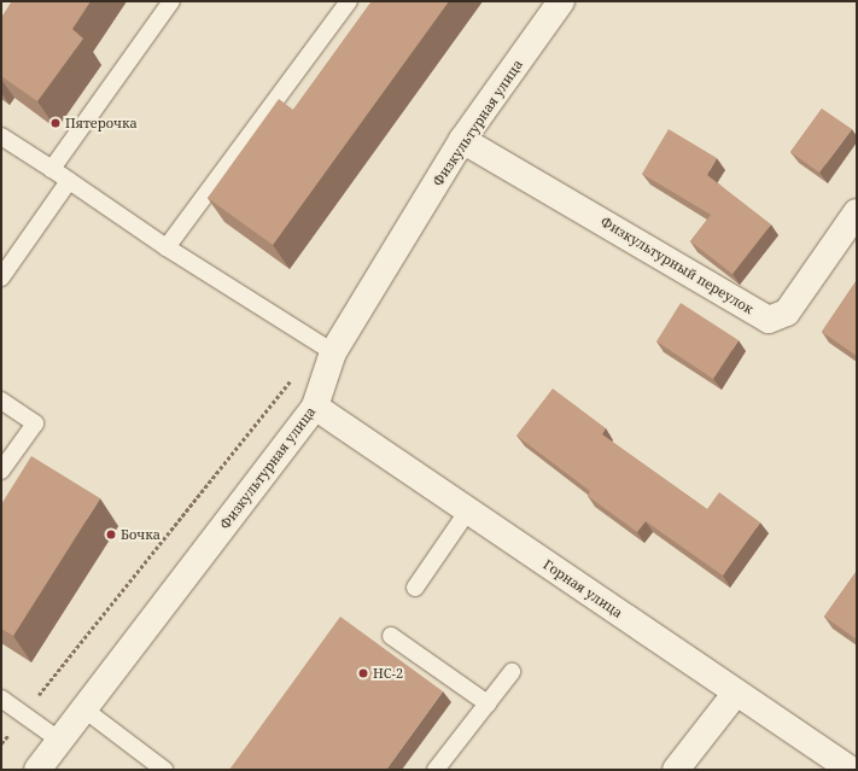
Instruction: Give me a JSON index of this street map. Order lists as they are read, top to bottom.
{
  "streets": {
    "street": ["Физкультурная улица", "Физкультурный переулок", "Горная улица"]
  },
  "crossings": [
    ["Физкультурная улица", "Физкультурный переулок"],
    ["Физкультурная улица", "Горная улица"]
  ],
  "places": ["Пятерочка", "Бочка", "НС-2"]
}
